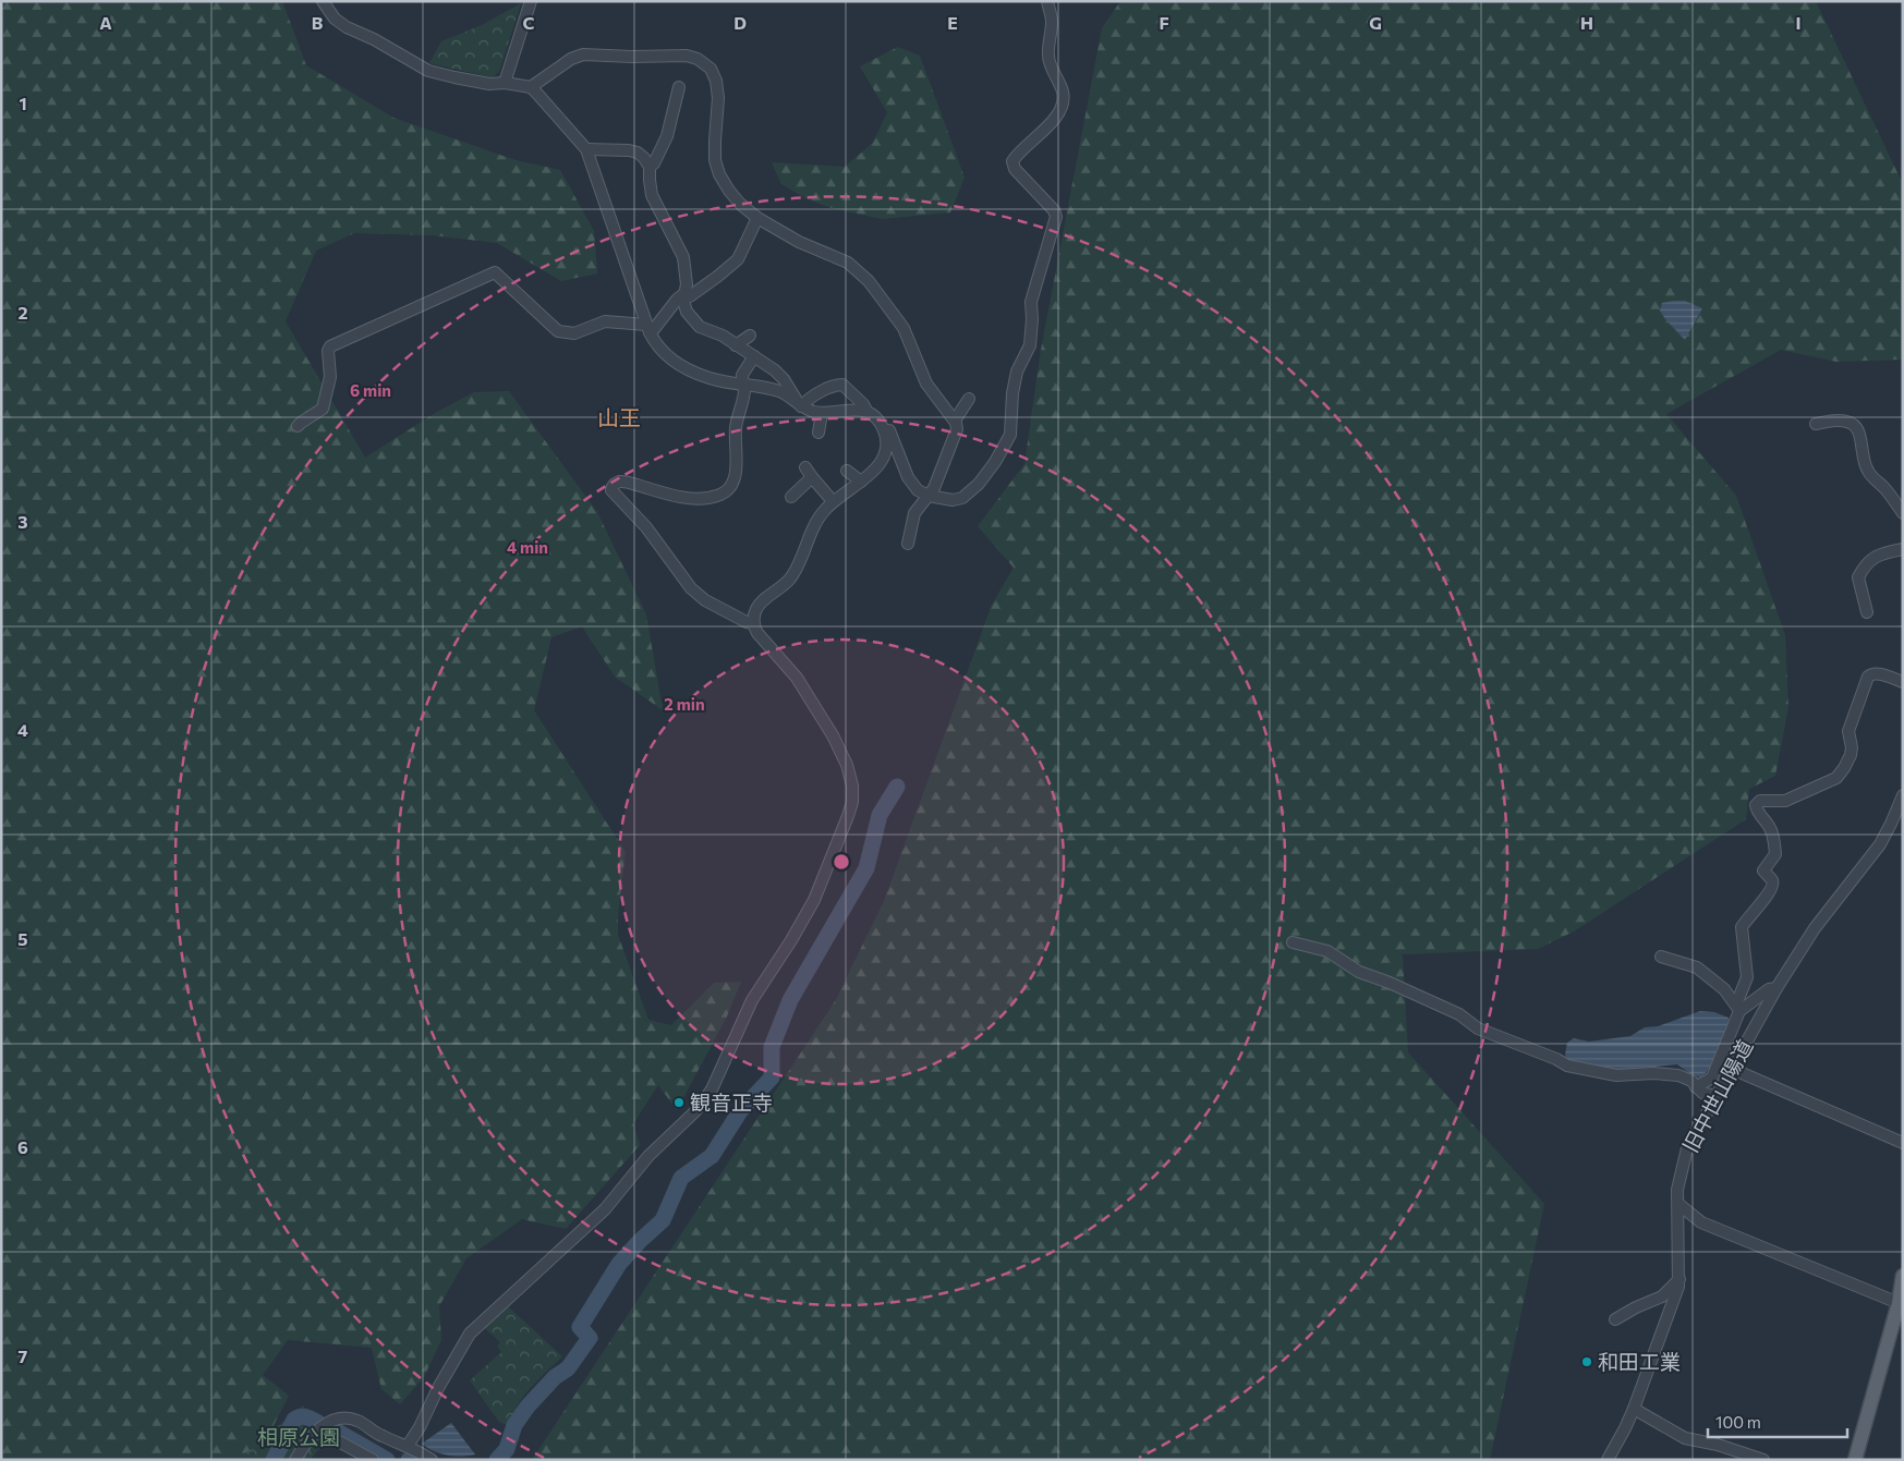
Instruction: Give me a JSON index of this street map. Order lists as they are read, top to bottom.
{
  "streets": {
    "street": ["旧中世山陽道"]
  },
  "districts": ["山王"],
  "parks": ["相原公園"],
  "places": ["観音正寺", "和田工業"],
  "scale_bar": "100 m",
  "grid": {
    "columns": [
      "A",
      "B",
      "C",
      "D",
      "E",
      "F",
      "G",
      "H",
      "I"
    ],
    "rows": [
      "1",
      "2",
      "3",
      "4",
      "5",
      "6",
      "7"
    ]
  },
  "rings": ["6 min", "4 min", "2 min"]
}
